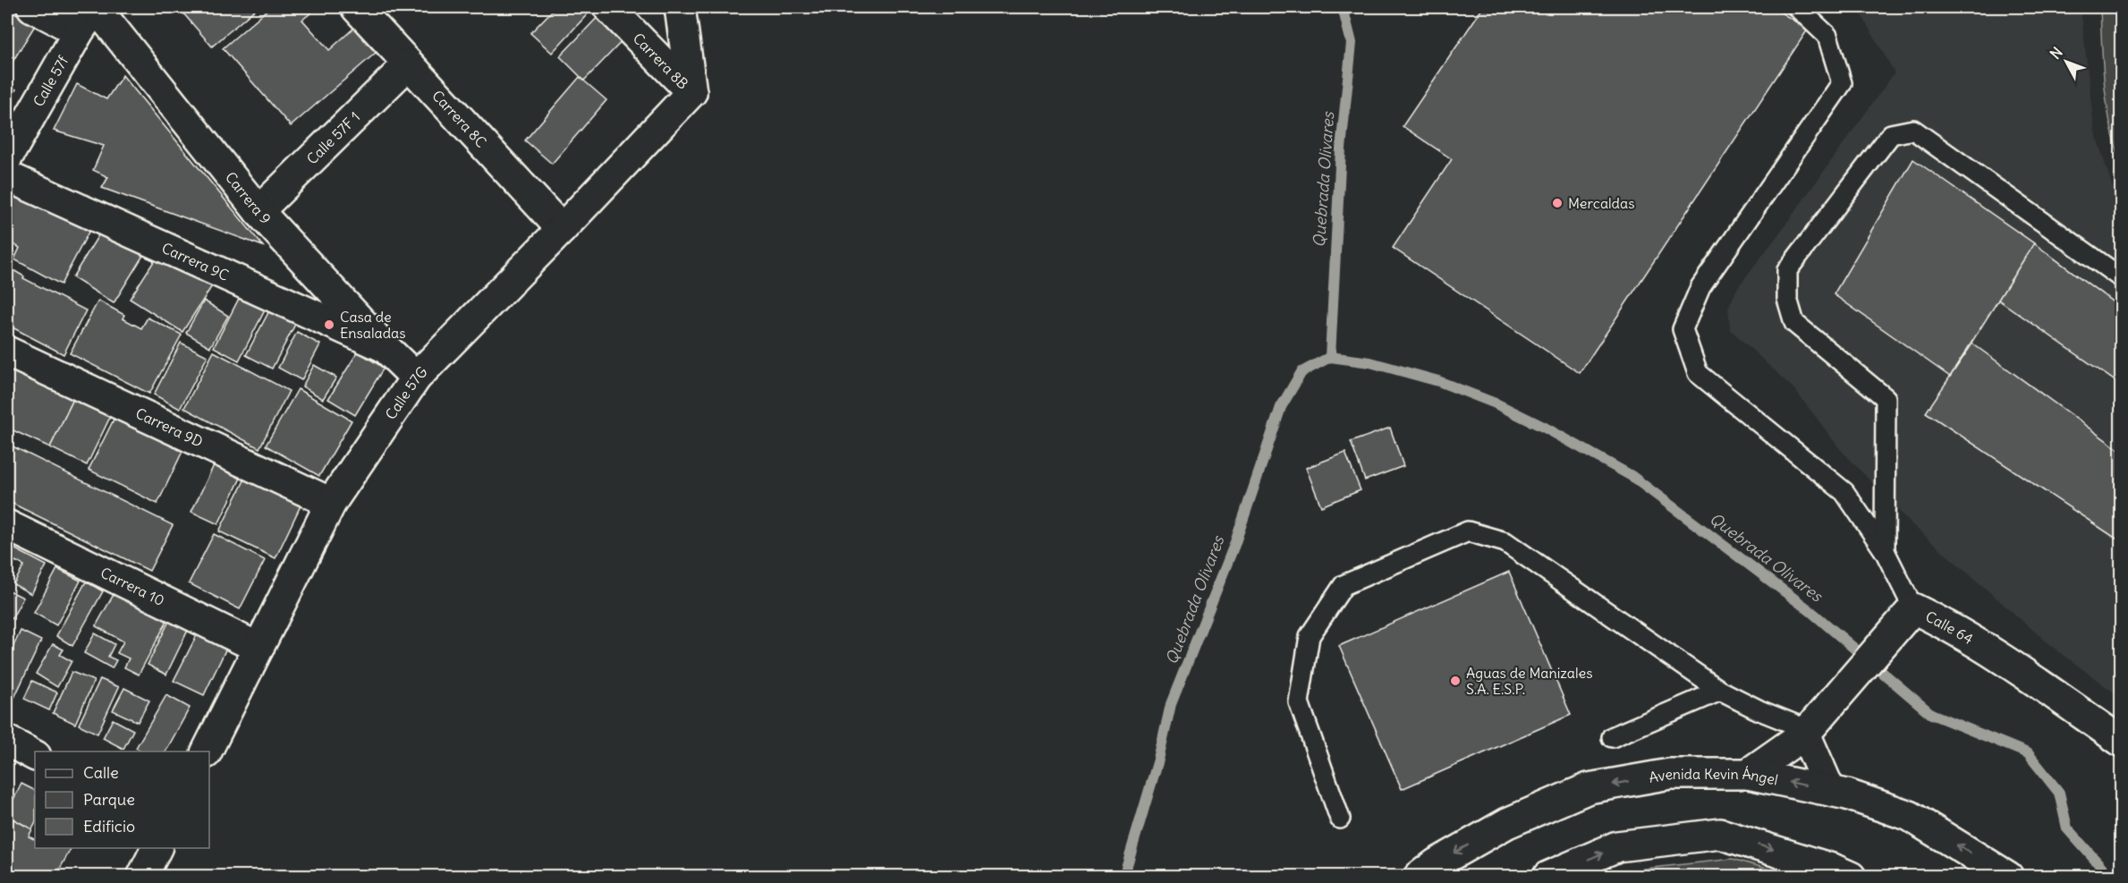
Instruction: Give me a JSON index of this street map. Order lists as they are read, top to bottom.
{
  "streets": {
    "street": [
      "Carrera 8B",
      "Calle 57f",
      "Carrera 8C",
      "Calle 57F 1",
      "Carrera 9",
      "Carrera 9C",
      "Calle 57G",
      "Carrera 9D",
      "Carrera 10",
      "Calle 64",
      "Avenida Kevin Ángel"
    ]
  },
  "crossings": [
    ["Carrera 8B", "Calle 57G"],
    ["Calle 57f", "Carrera 9"],
    ["Carrera 8C", "Calle 57F 1"],
    ["Carrera 8C", "Calle 57G"],
    ["Calle 57F 1", "Carrera 9"],
    ["Carrera 9", "Carrera 9C"],
    ["Carrera 9", "Calle 57G"],
    ["Calle 57G", "Carrera 9D"],
    ["Calle 57G", "Carrera 10"],
    ["Calle 64", "Avenida Kevin Ángel"]
  ],
  "water": ["Quebrada Olivares"],
  "places": ["Mercaldas", "Casa de Ensaladas", "Aguas de Manizales S.A. E.S.P."],
  "legend": ["Calle", "Parque", "Edificio"],
  "north": "top left"
}
